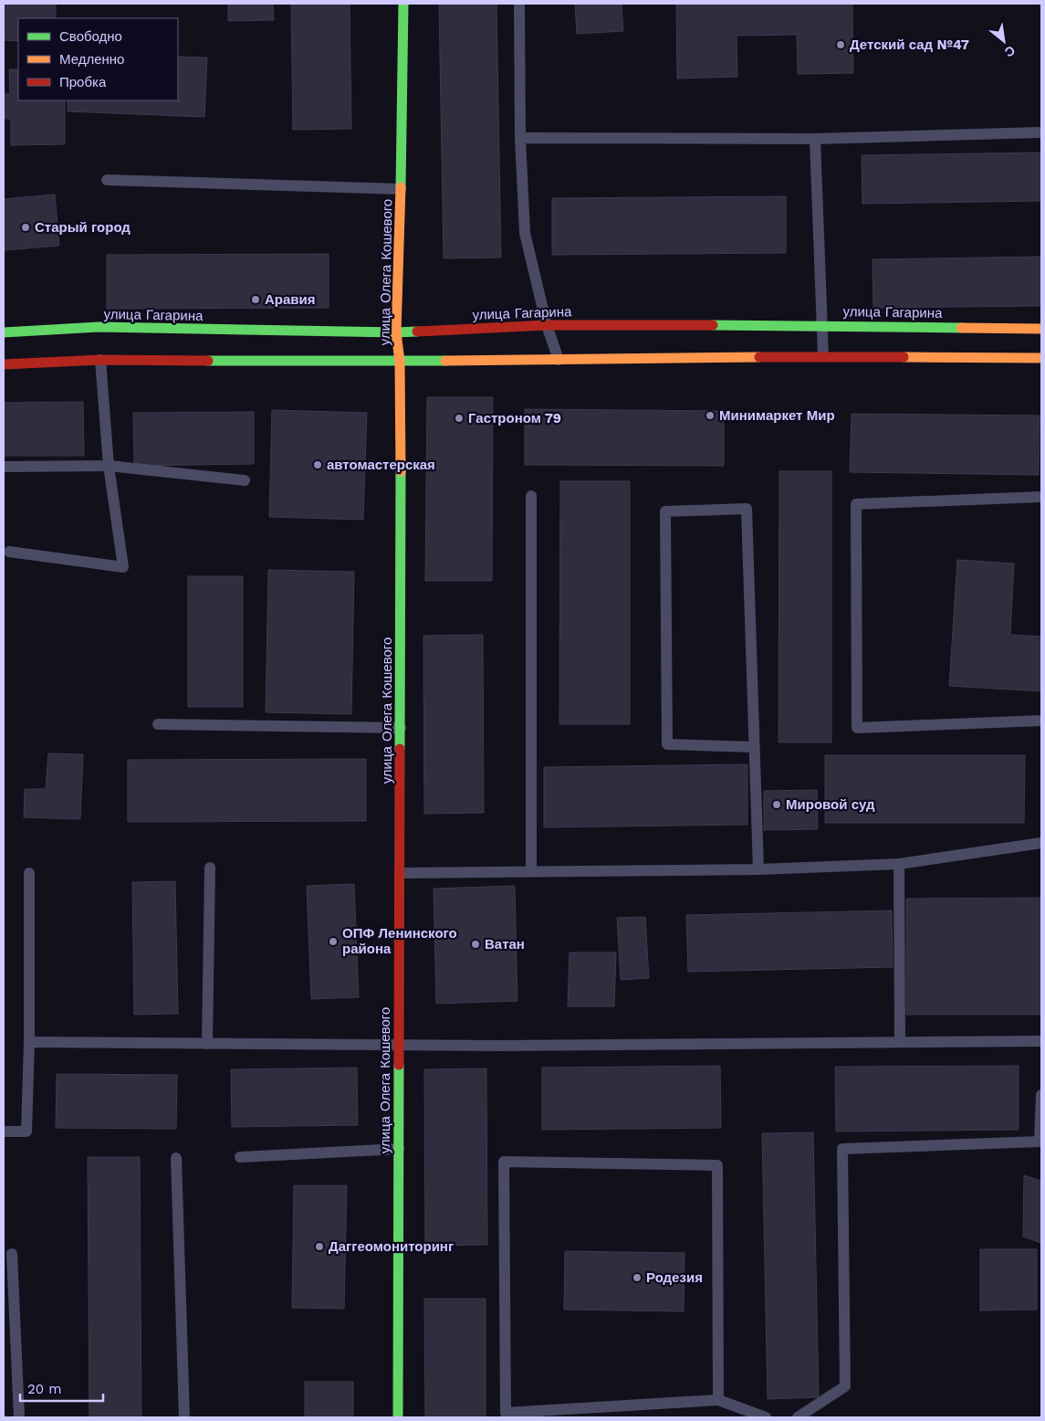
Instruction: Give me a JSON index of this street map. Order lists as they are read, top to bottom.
{
  "streets": {
    "main road": ["улица Олега Кошевого", "улица Гагарина"]
  },
  "crossings": [
    ["улица Олега Кошевого", "улица Гагарина"]
  ],
  "places": [
    "Детский сад №47",
    "Старый город",
    "Аравия",
    "Минимаркет Мир",
    "Гастроном 79",
    "автомастерская",
    "Мировой суд",
    "ОПФ Ленинского района",
    "Ватан",
    "Даггеомониторинг",
    "Родезия"
  ],
  "legend": ["Свободно", "Медленно", "Пробка"],
  "scale_bar": "20 m",
  "north": "bottom right"
}
